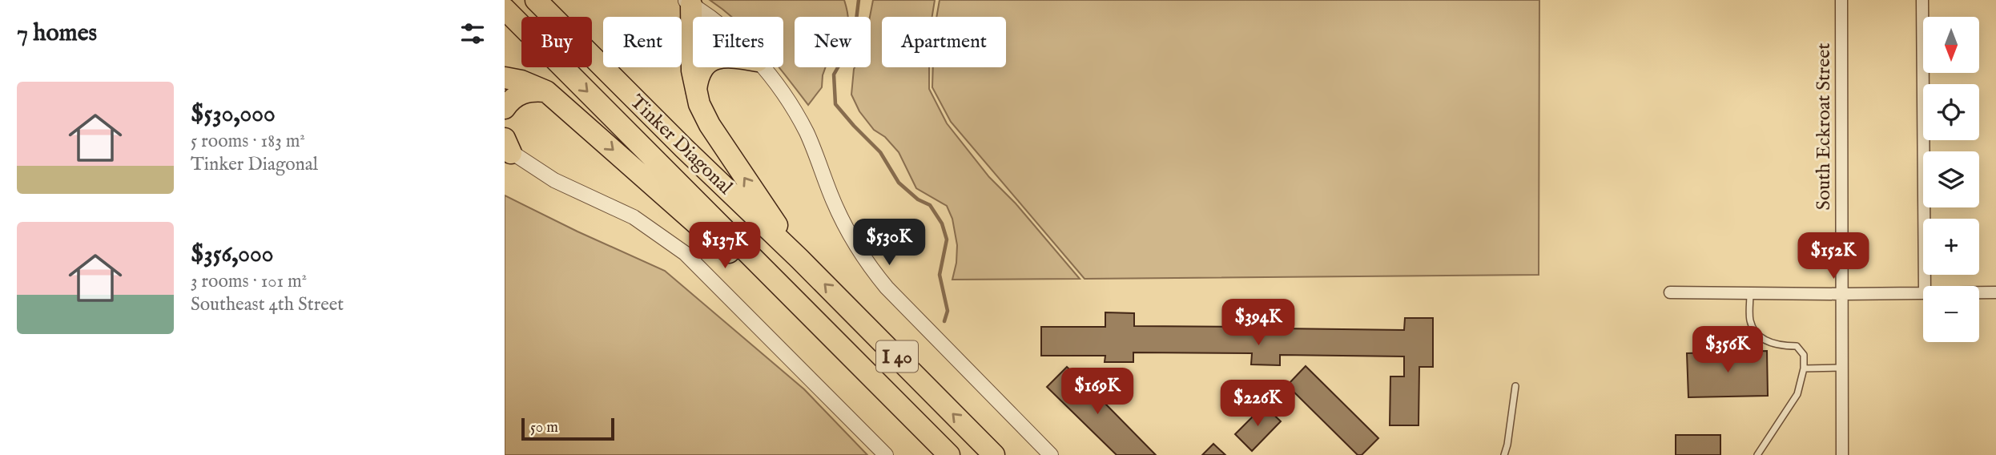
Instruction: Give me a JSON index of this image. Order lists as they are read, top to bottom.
{
  "streets": {
    "highway": ["Tinker Diagonal", "I 40"],
    "street": ["South Eckroat Street"]
  },
  "scale_bar": "50 m",
  "north": "bottom",
  "page": {
    "heading": "7 homes",
    "map_buttons": ["+", "−"],
    "chip": [
      "Buy",
      "Rent",
      "Filters",
      "New",
      "Apartment"
    ],
    "list": [
      {
        "name": "$530,000",
        "note": "5 rooms · 183 m² · Tinker Diagonal"
      },
      {
        "name": "$356,000",
        "note": "3 rooms · 101 m² · Southeast 4th Street"
      }
    ],
    "price": [
      "$530K",
      "$137K",
      "$152K",
      "$394K",
      "$356K",
      "$169K",
      "$226K"
    ],
    "scale": "50 m"
  }
}
